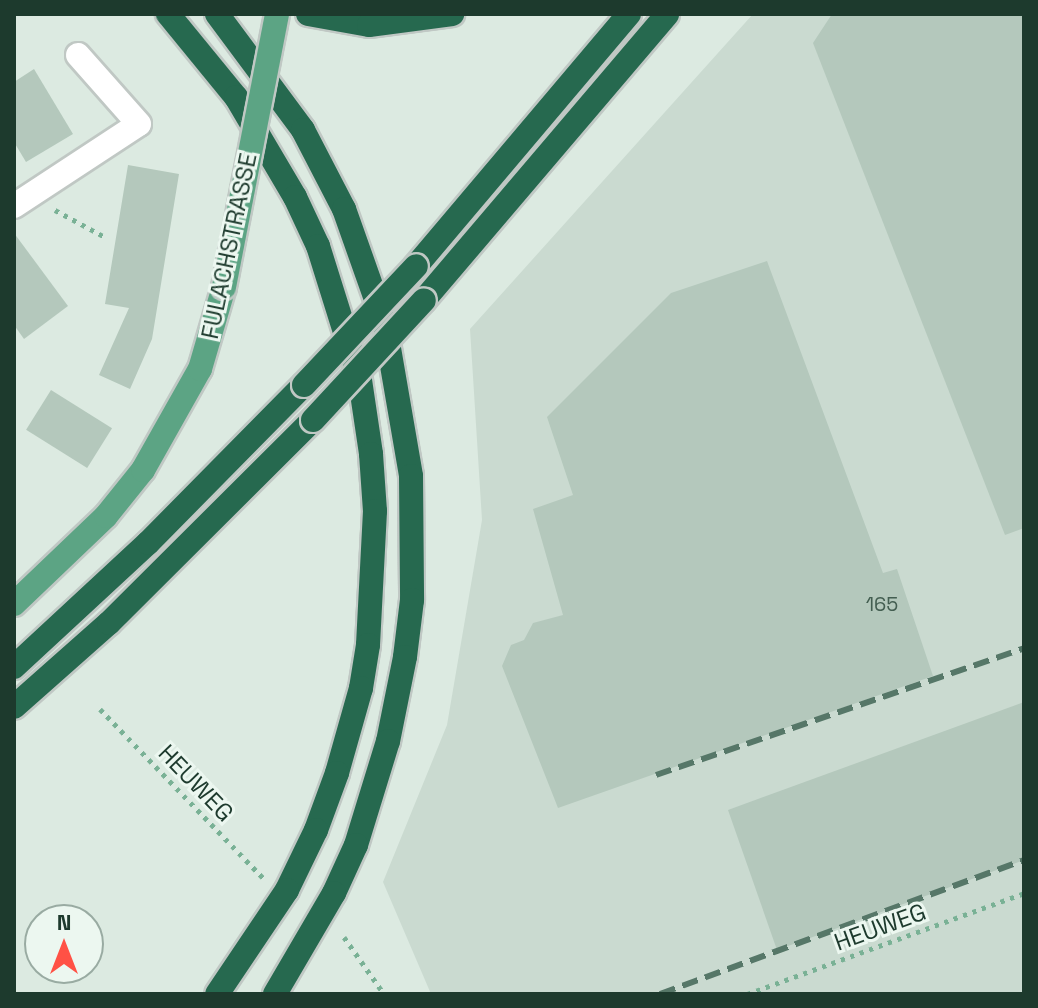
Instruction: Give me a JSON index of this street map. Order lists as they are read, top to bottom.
{
  "streets": {
    "main road": ["FULACHSTRASSE"],
    "path": ["HEUWEG"]
  },
  "house_numbers": ["165"],
  "north": "top"
}
